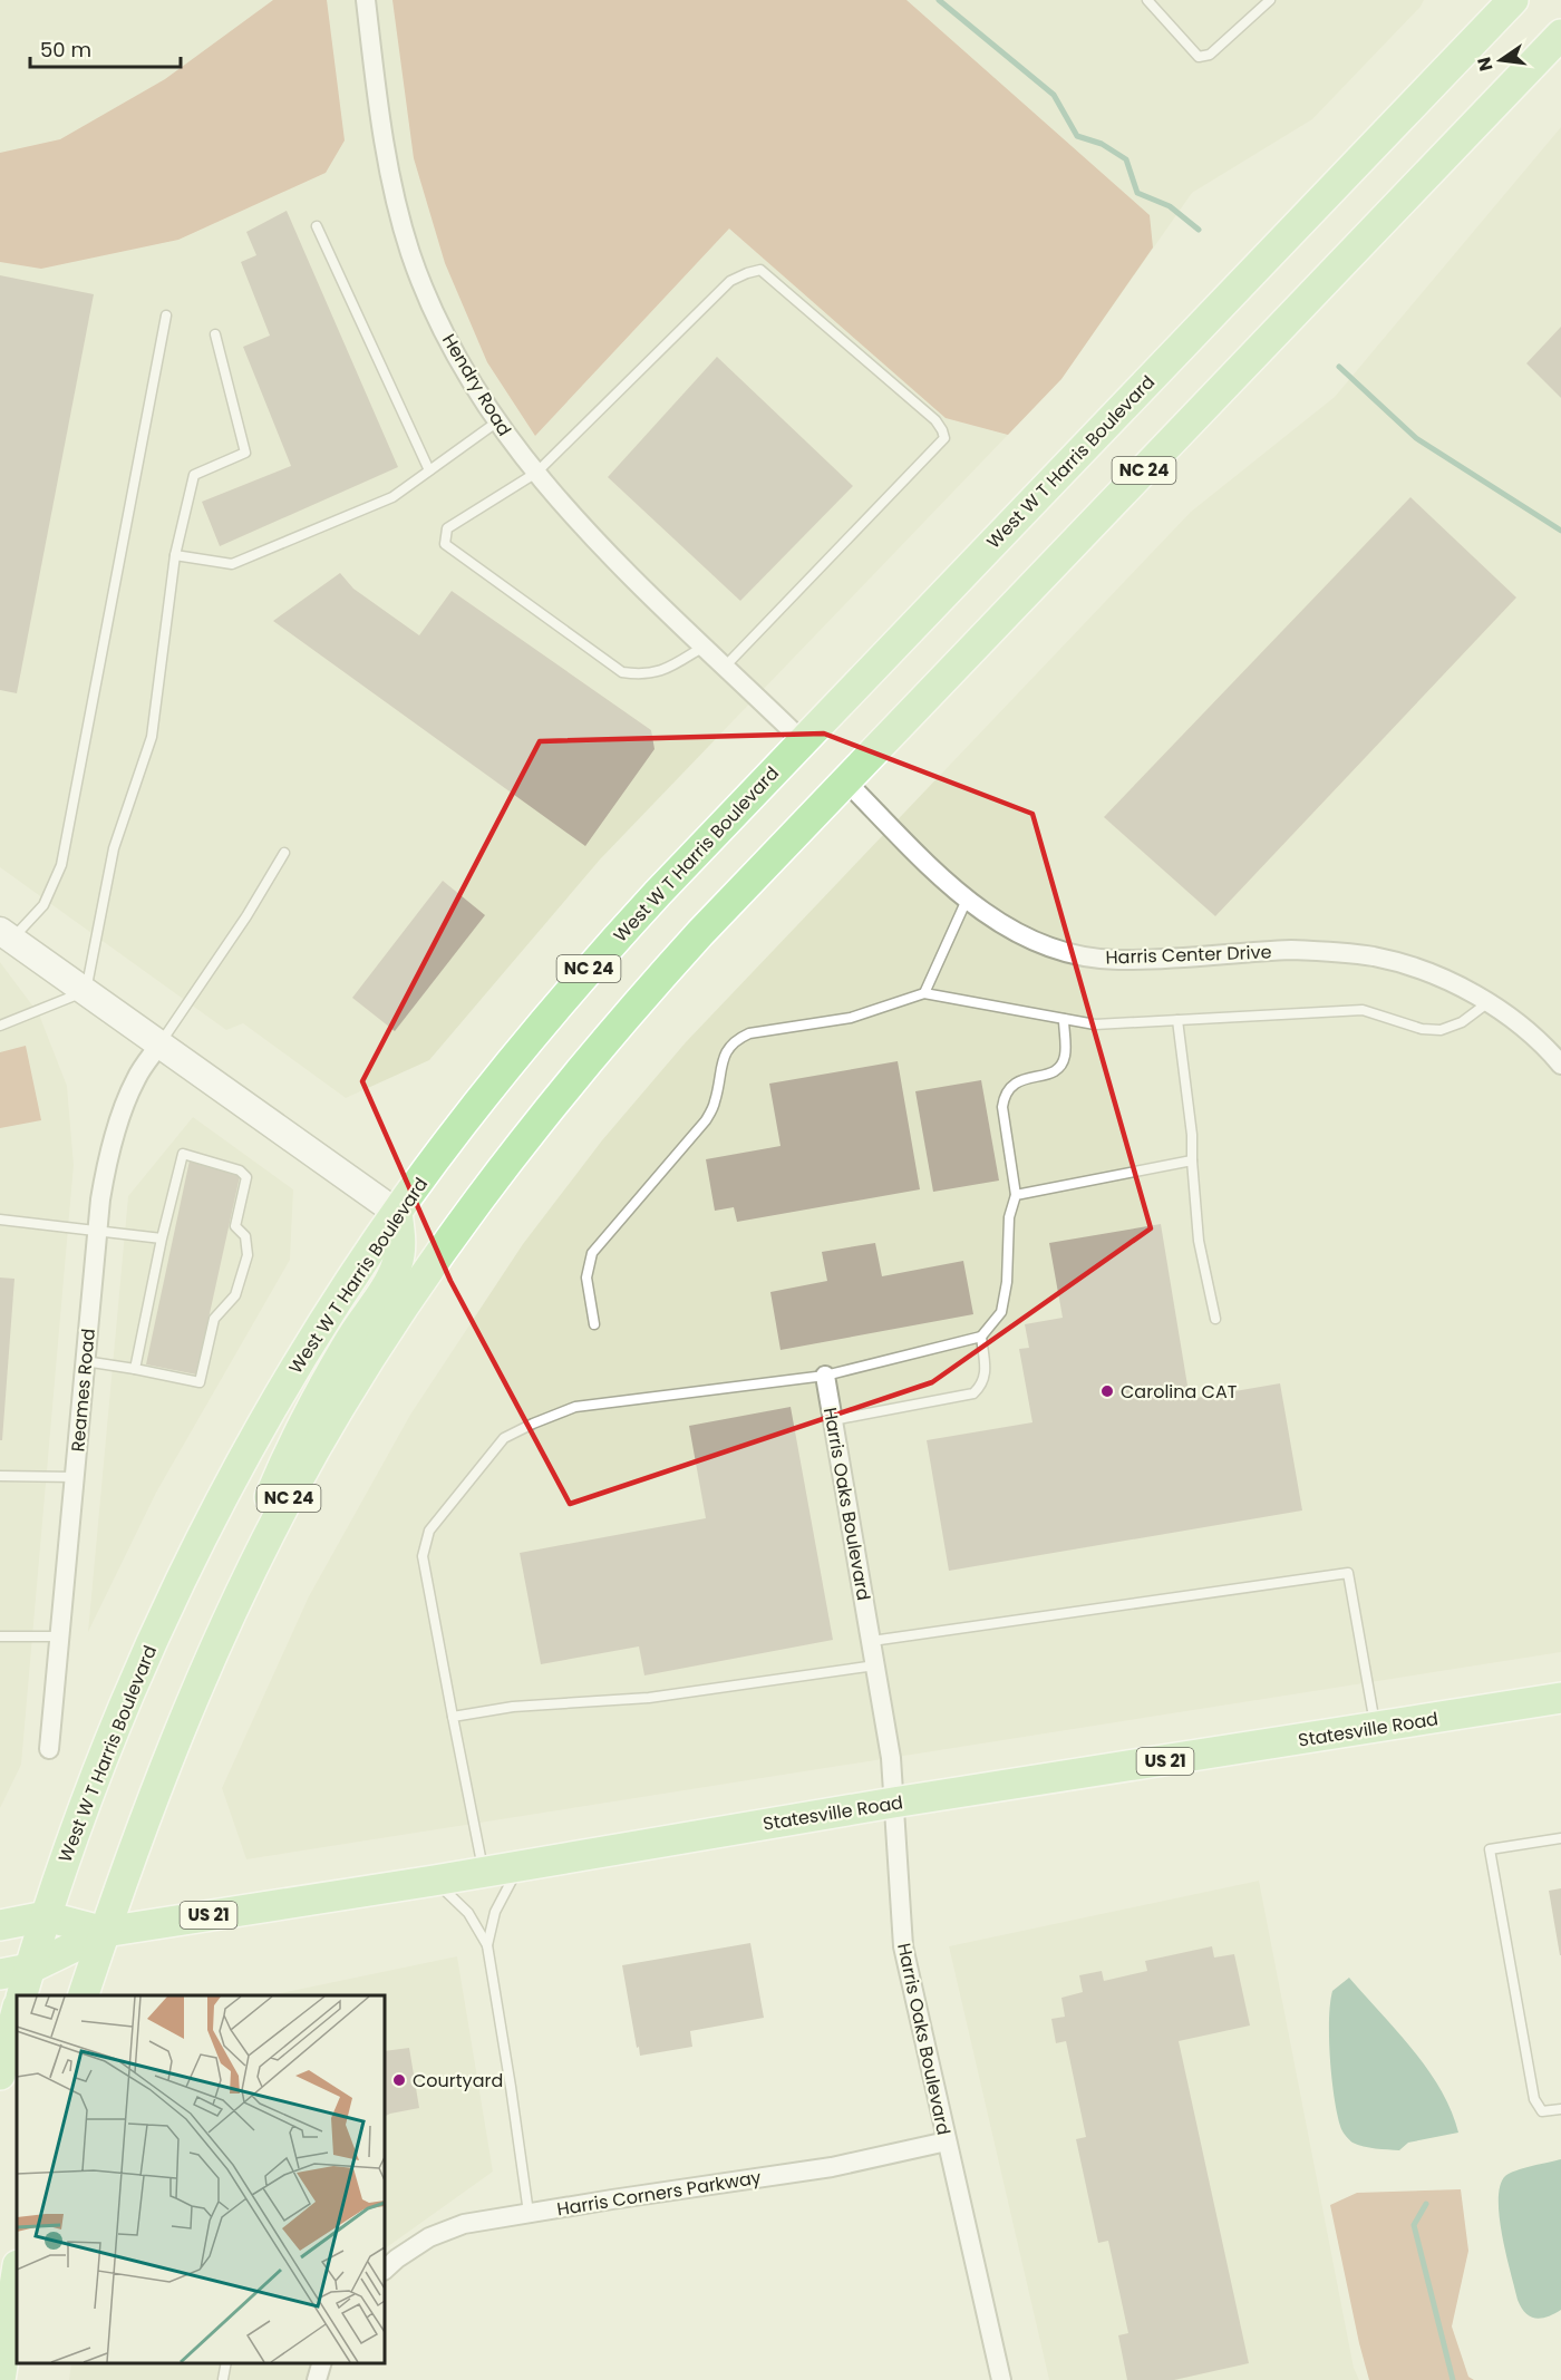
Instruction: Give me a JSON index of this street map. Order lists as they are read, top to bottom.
{
  "streets": {
    "main road": [
      "West W T Harris Boulevard",
      "NC 24",
      "Statesville Road",
      "US 21"
    ],
    "street": [
      "Hendry Road",
      "Harris Center Drive",
      "Reames Road",
      "Harris Oaks Boulevard",
      "Harris Corners Parkway"
    ]
  },
  "crossings": [
    ["Hendry Road", "West W T Harris Boulevard"],
    ["West W T Harris Boulevard", "Statesville Road"],
    ["NC 24", "Harris Center Drive"],
    ["NC 24", "Statesville Road"],
    ["Harris Oaks Boulevard", "Statesville Road"],
    ["Harris Oaks Boulevard", "Harris Corners Parkway"]
  ],
  "places": ["Carolina CAT", "Courtyard"],
  "scale_bar": "50 m",
  "north": "left"
}
